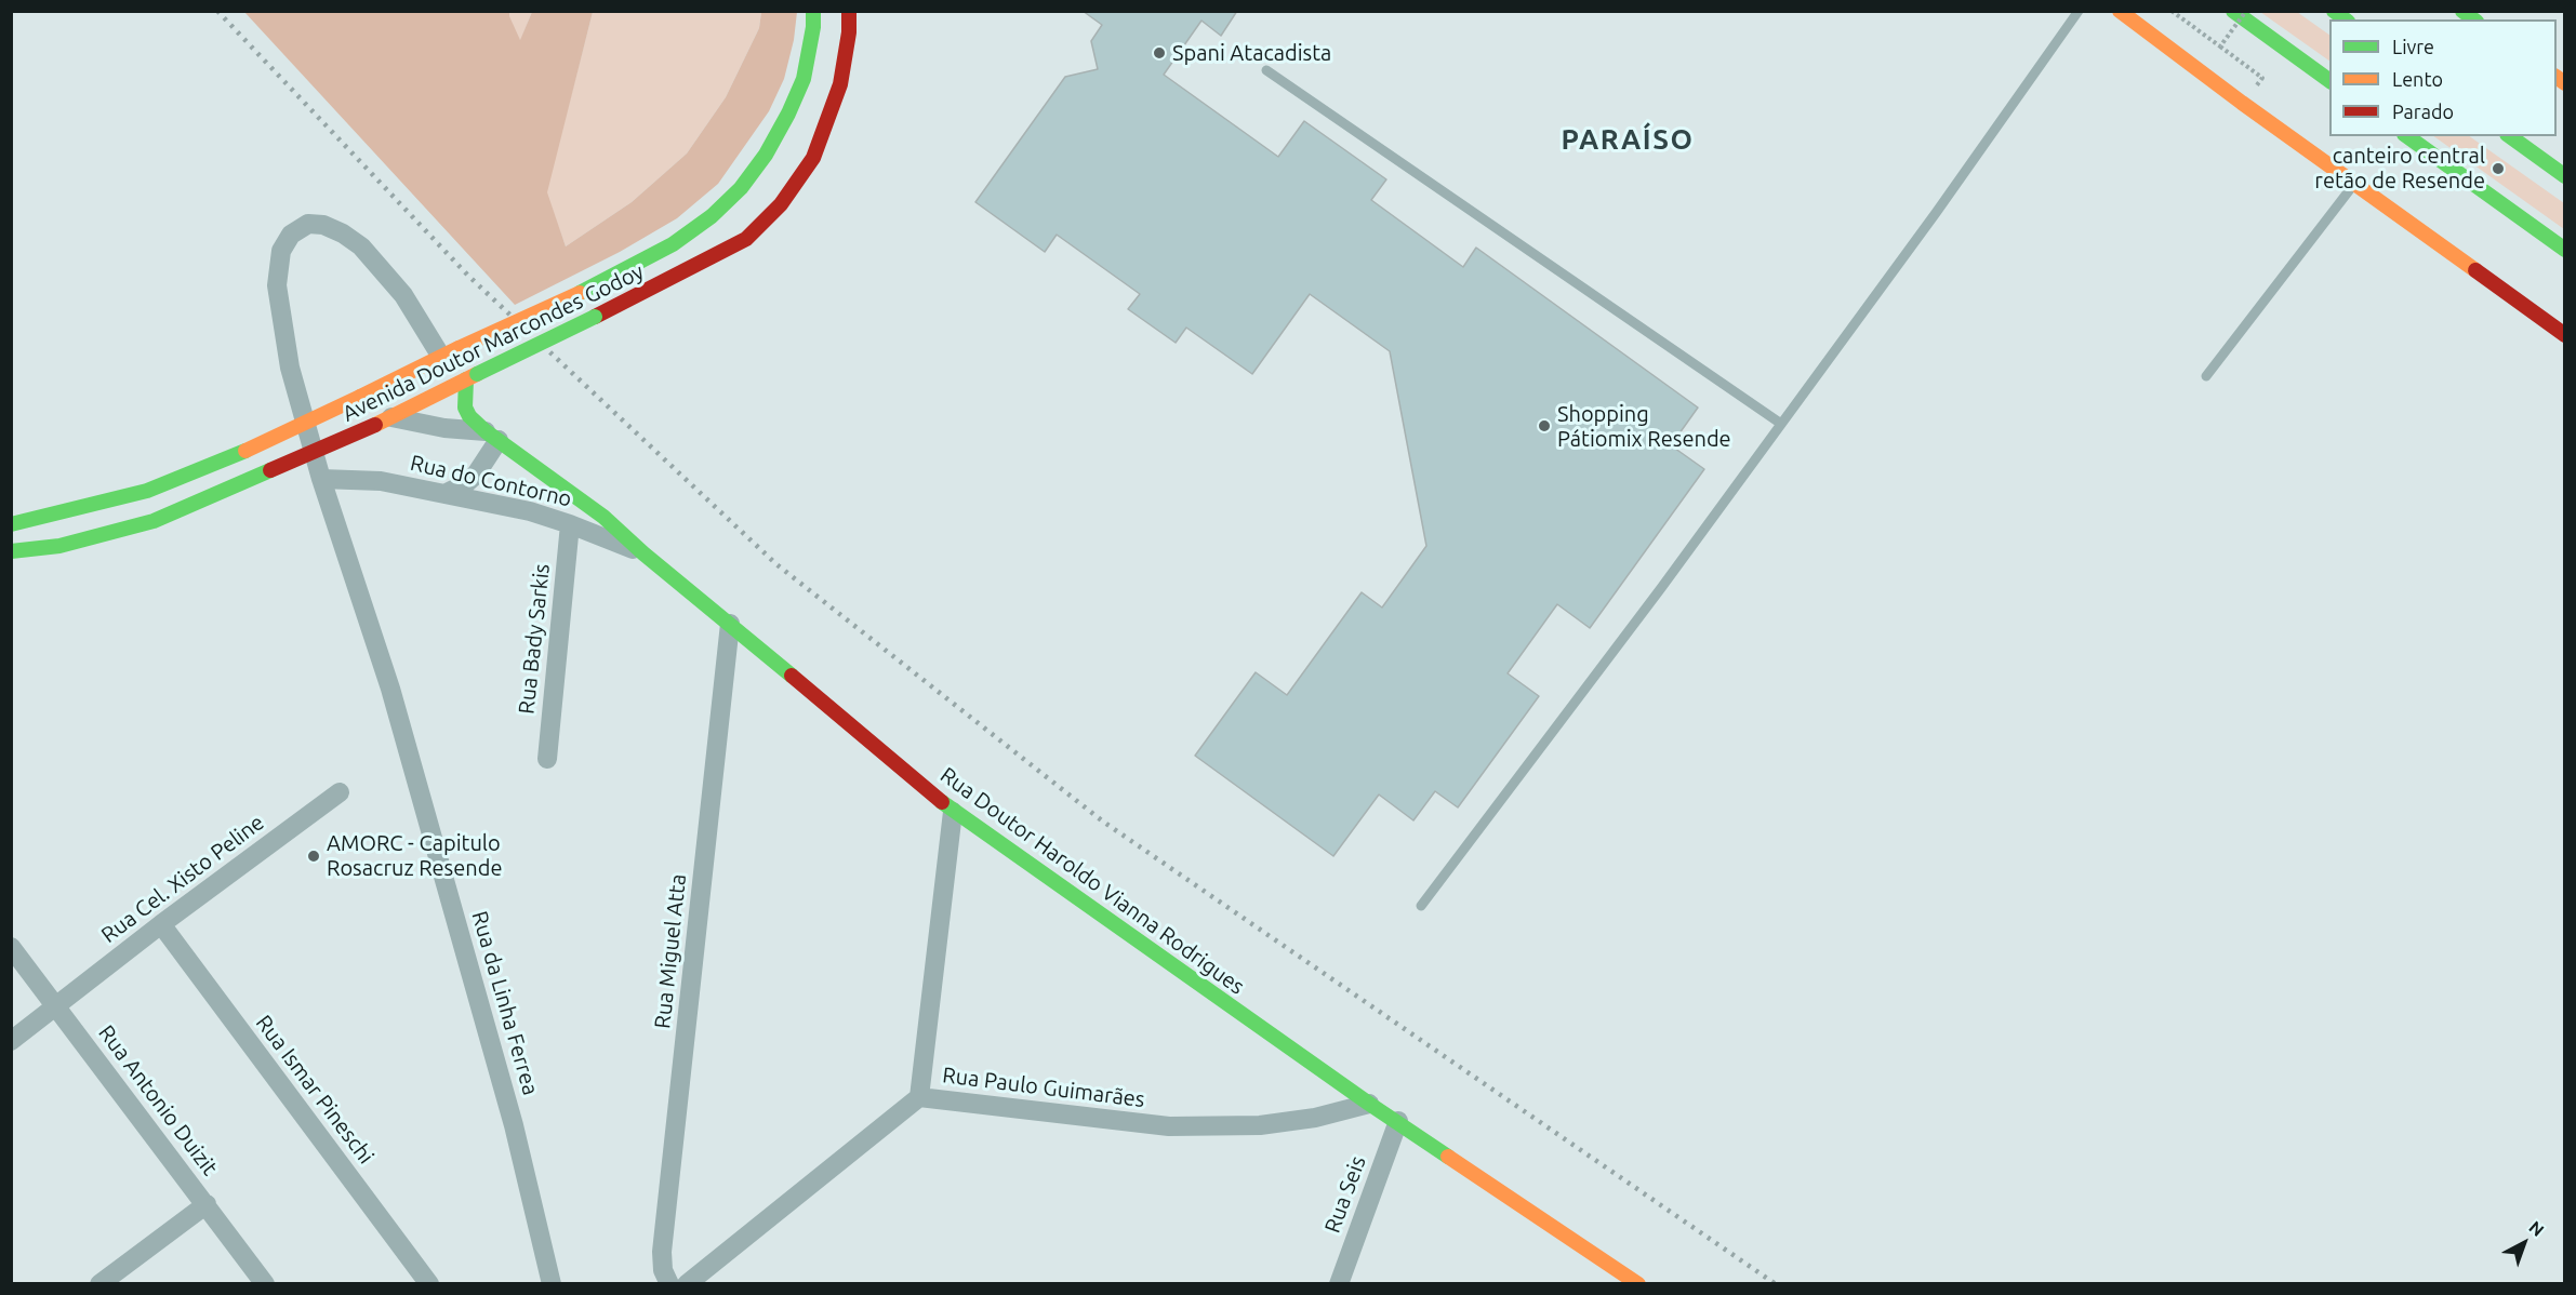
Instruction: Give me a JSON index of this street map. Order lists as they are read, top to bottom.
{
  "streets": {
    "main road": ["Avenida Doutor Marcondes Godoy", "Rua Doutor Haroldo Vianna Rodrigues"],
    "street": [
      "Rua do Contorno",
      "Rua Bady Sarkis",
      "Rua Cel. Xisto Peline",
      "Rua Miguel Atta",
      "Rua da Linha Ferrea",
      "Rua Paulo Guimarães",
      "Rua Ismar Pineschi",
      "Rua Antonio Duizit",
      "Rua Seis"
    ]
  },
  "crossings": [
    ["Avenida Doutor Marcondes Godoy", "Rua Doutor Haroldo Vianna Rodrigues"],
    ["Avenida Doutor Marcondes Godoy", "Rua da Linha Ferrea"],
    ["Rua do Contorno", "Rua Bady Sarkis"],
    ["Rua do Contorno", "Rua Doutor Haroldo Vianna Rodrigues"],
    ["Rua do Contorno", "Rua da Linha Ferrea"],
    ["Rua Cel. Xisto Peline", "Rua Ismar Pineschi"],
    ["Rua Cel. Xisto Peline", "Rua Antonio Duizit"],
    ["Rua Doutor Haroldo Vianna Rodrigues", "Rua Miguel Atta"],
    ["Rua Doutor Haroldo Vianna Rodrigues", "Rua Paulo Guimarães"],
    ["Rua Doutor Haroldo Vianna Rodrigues", "Rua Seis"]
  ],
  "districts": ["PARAÍSO"],
  "places": [
    "Spani Atacadista",
    "canteiro central retão de Resende",
    "Shopping Pátiomix Resende",
    "AMORC - Capitulo Rosacruz Resende"
  ],
  "legend": ["Livre", "Lento", "Parado"],
  "north": "top right"
}
